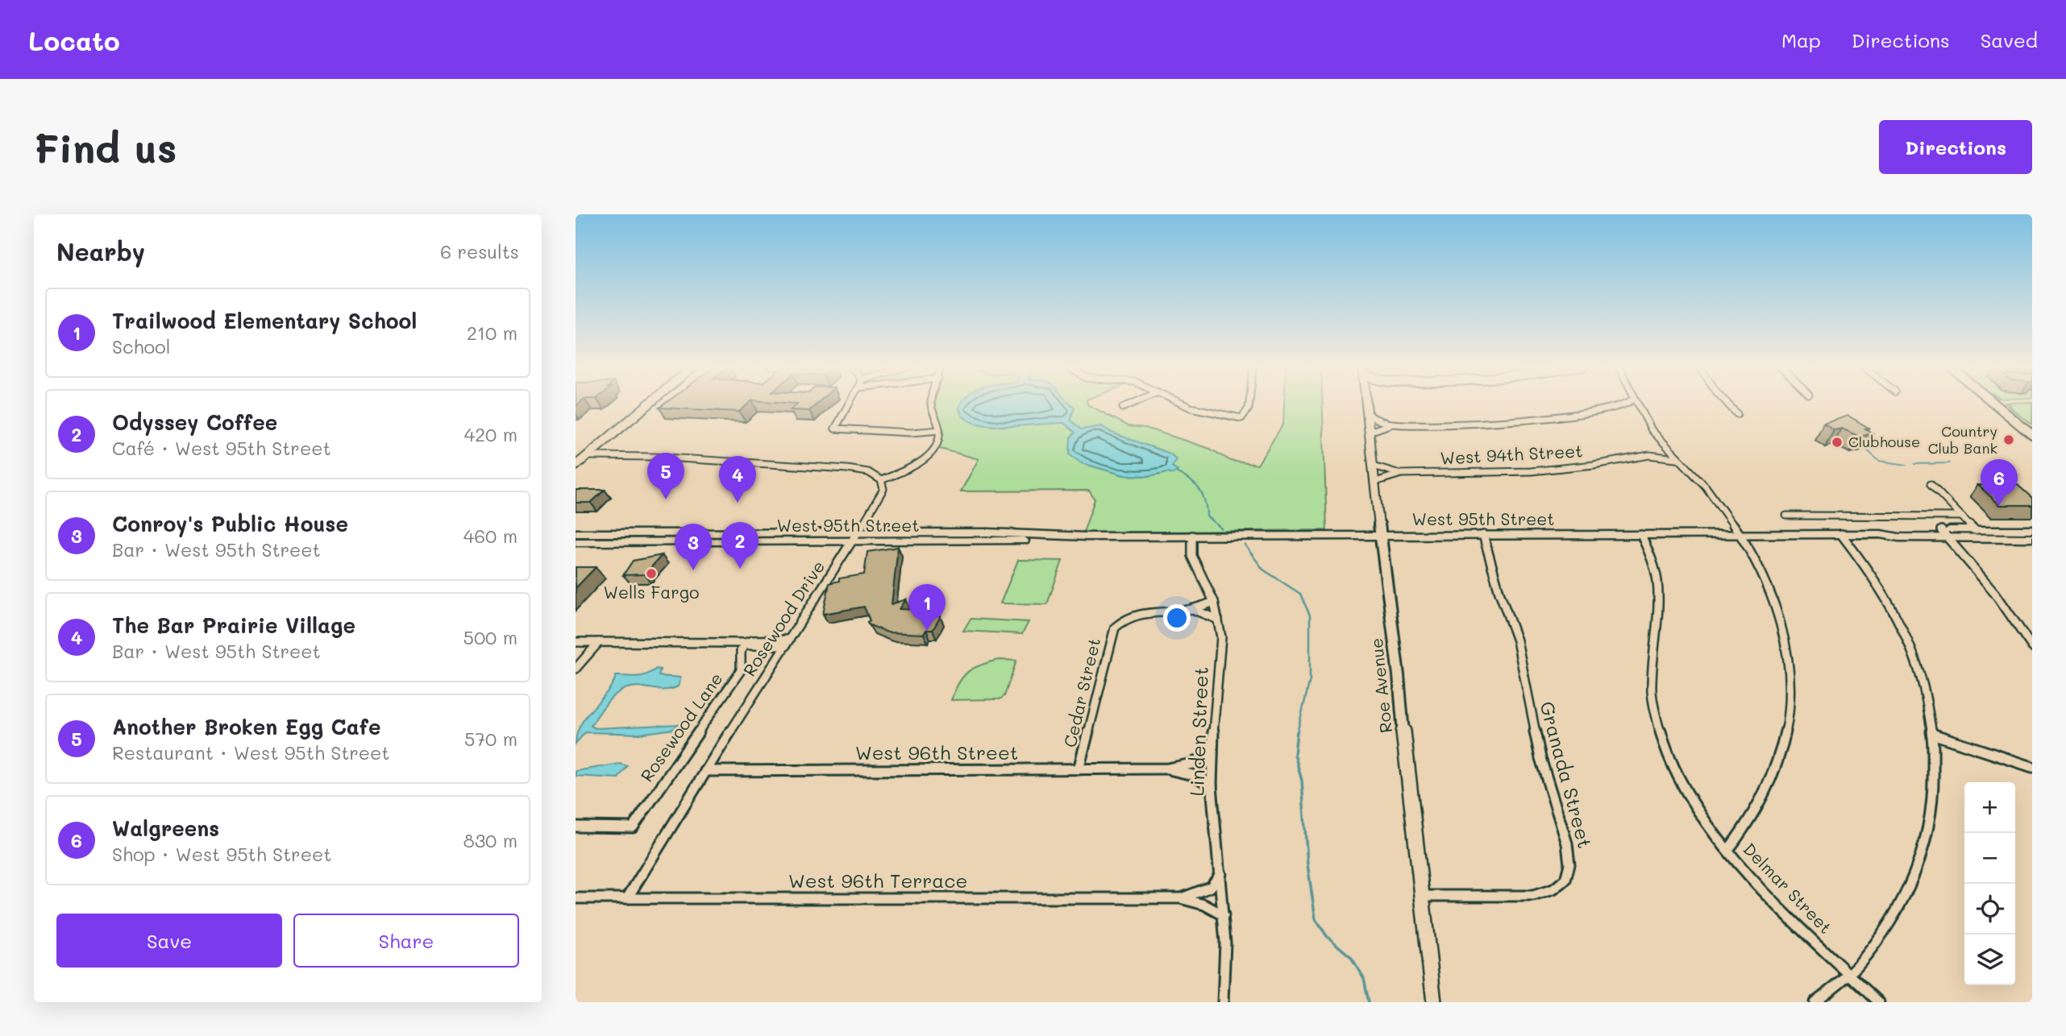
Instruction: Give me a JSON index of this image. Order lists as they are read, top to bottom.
{
  "streets": {
    "main road": ["West 95th Street", "Roe Avenue"],
    "street": [
      "West 94th Street",
      "Rosewood Drive",
      "Cedar Street",
      "Rosewood Lane",
      "Linden Street",
      "West 96th Street",
      "Granada Street",
      "West 96th Terrace",
      "Delmar Street"
    ]
  },
  "crossings": [
    ["West 94th Street", "Roe Avenue"],
    ["West 94th Street", "Delmar Street"],
    ["West 95th Street", "Rosewood Drive"],
    ["West 95th Street", "Roe Avenue"],
    ["West 95th Street", "Linden Street"],
    ["West 95th Street", "Granada Street"],
    ["West 95th Street", "Delmar Street"],
    ["Rosewood Drive", "West 96th Street"],
    ["Rosewood Drive", "West 96th Terrace"],
    ["Roe Avenue", "Granada Street"],
    ["Cedar Street", "Linden Street"],
    ["Cedar Street", "West 96th Street"],
    ["Linden Street", "West 96th Street"],
    ["Linden Street", "West 96th Terrace"]
  ],
  "places": ["Country Club Bank", "Clubhouse", "Wells Fargo"],
  "page": {
    "header": "Locato",
    "nav": ["Map", "Directions", "Saved"],
    "buttons": [
      "Directions",
      ["Save", "Share"]
    ],
    "title": "Find us",
    "heading": ["Nearby", "6 results"],
    "list": [
      {
        "mark": "1",
        "name": "Trailwood Elementary School",
        "note": "School",
        "value": "210 m"
      },
      {
        "mark": "2",
        "name": "Odyssey Coffee",
        "note": "Café · West 95th Street",
        "value": "420 m"
      },
      {
        "mark": "3",
        "name": "Conroy's Public House",
        "note": "Bar · West 95th Street",
        "value": "460 m"
      },
      {
        "mark": "4",
        "name": "The Bar Prairie Village",
        "note": "Bar · West 95th Street",
        "value": "500 m"
      },
      {
        "mark": "5",
        "name": "Another Broken Egg Cafe",
        "note": "Restaurant · West 95th Street",
        "value": "570 m"
      },
      {
        "mark": "6",
        "name": "Walgreens",
        "note": "Shop · West 95th Street",
        "value": "830 m"
      }
    ],
    "pins": [
      "5",
      "4",
      "6",
      "2",
      "3",
      "1"
    ],
    "map_buttons": ["+", "−"]
  }
}
